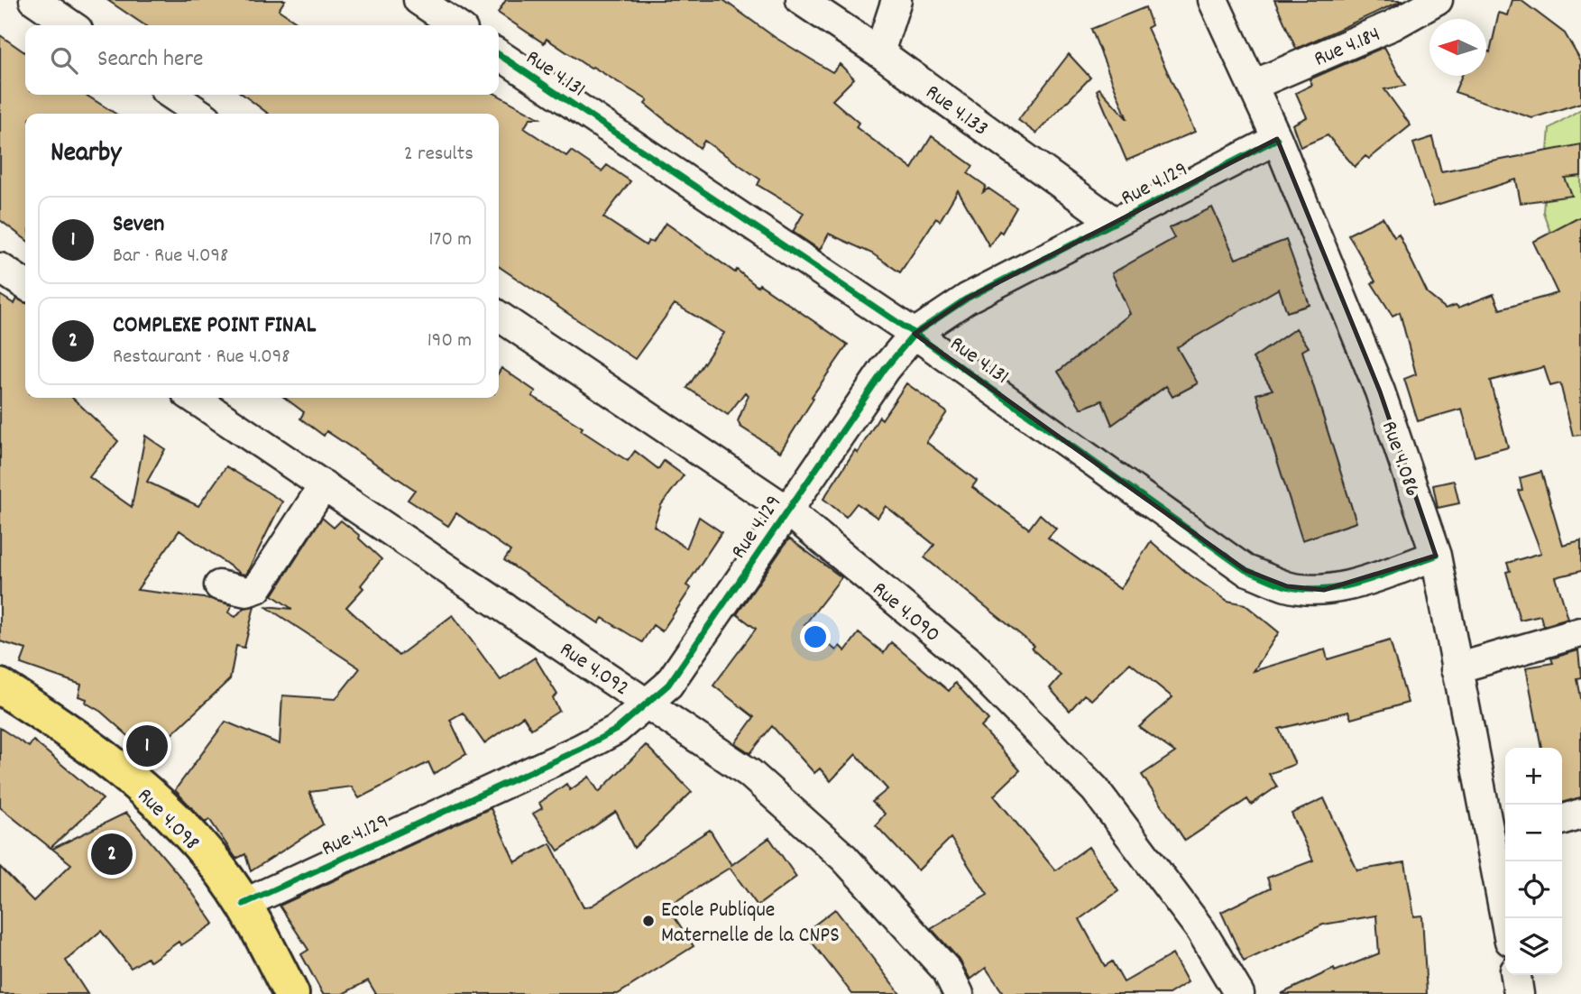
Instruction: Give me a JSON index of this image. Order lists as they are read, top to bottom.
{
  "streets": {
    "main road": ["Rue 4.098"],
    "street": [
      "Rue 4.184",
      "Rue 4.131",
      "Rue 4.133",
      "Rue 4.129",
      "Rue 4.086",
      "Rue 4.090",
      "Rue 4.092"
    ]
  },
  "crossings": [
    ["Rue 4.184", "Rue 4.086"],
    ["Rue 4.131", "Rue 4.129"],
    ["Rue 4.131", "Rue 4.086"],
    ["Rue 4.133", "Rue 4.129"],
    ["Rue 4.129", "Rue 4.086"],
    ["Rue 4.129", "Rue 4.090"],
    ["Rue 4.129", "Rue 4.092"],
    ["Rue 4.129", "Rue 4.098"]
  ],
  "places": ["Ecole Publique Maternelle de la CNPS"],
  "north": "left",
  "page": {
    "search": "Search here",
    "heading": ["Nearby", "2 results"],
    "list": [
      {
        "mark": "1",
        "name": "Seven",
        "note": "Bar · Rue 4.098",
        "value": "170 m"
      },
      {
        "mark": "2",
        "name": "COMPLEXE POINT FINAL",
        "note": "Restaurant · Rue 4.098",
        "value": "190 m"
      }
    ],
    "pins": ["1", "2"],
    "map_buttons": ["+", "−"]
  }
}
